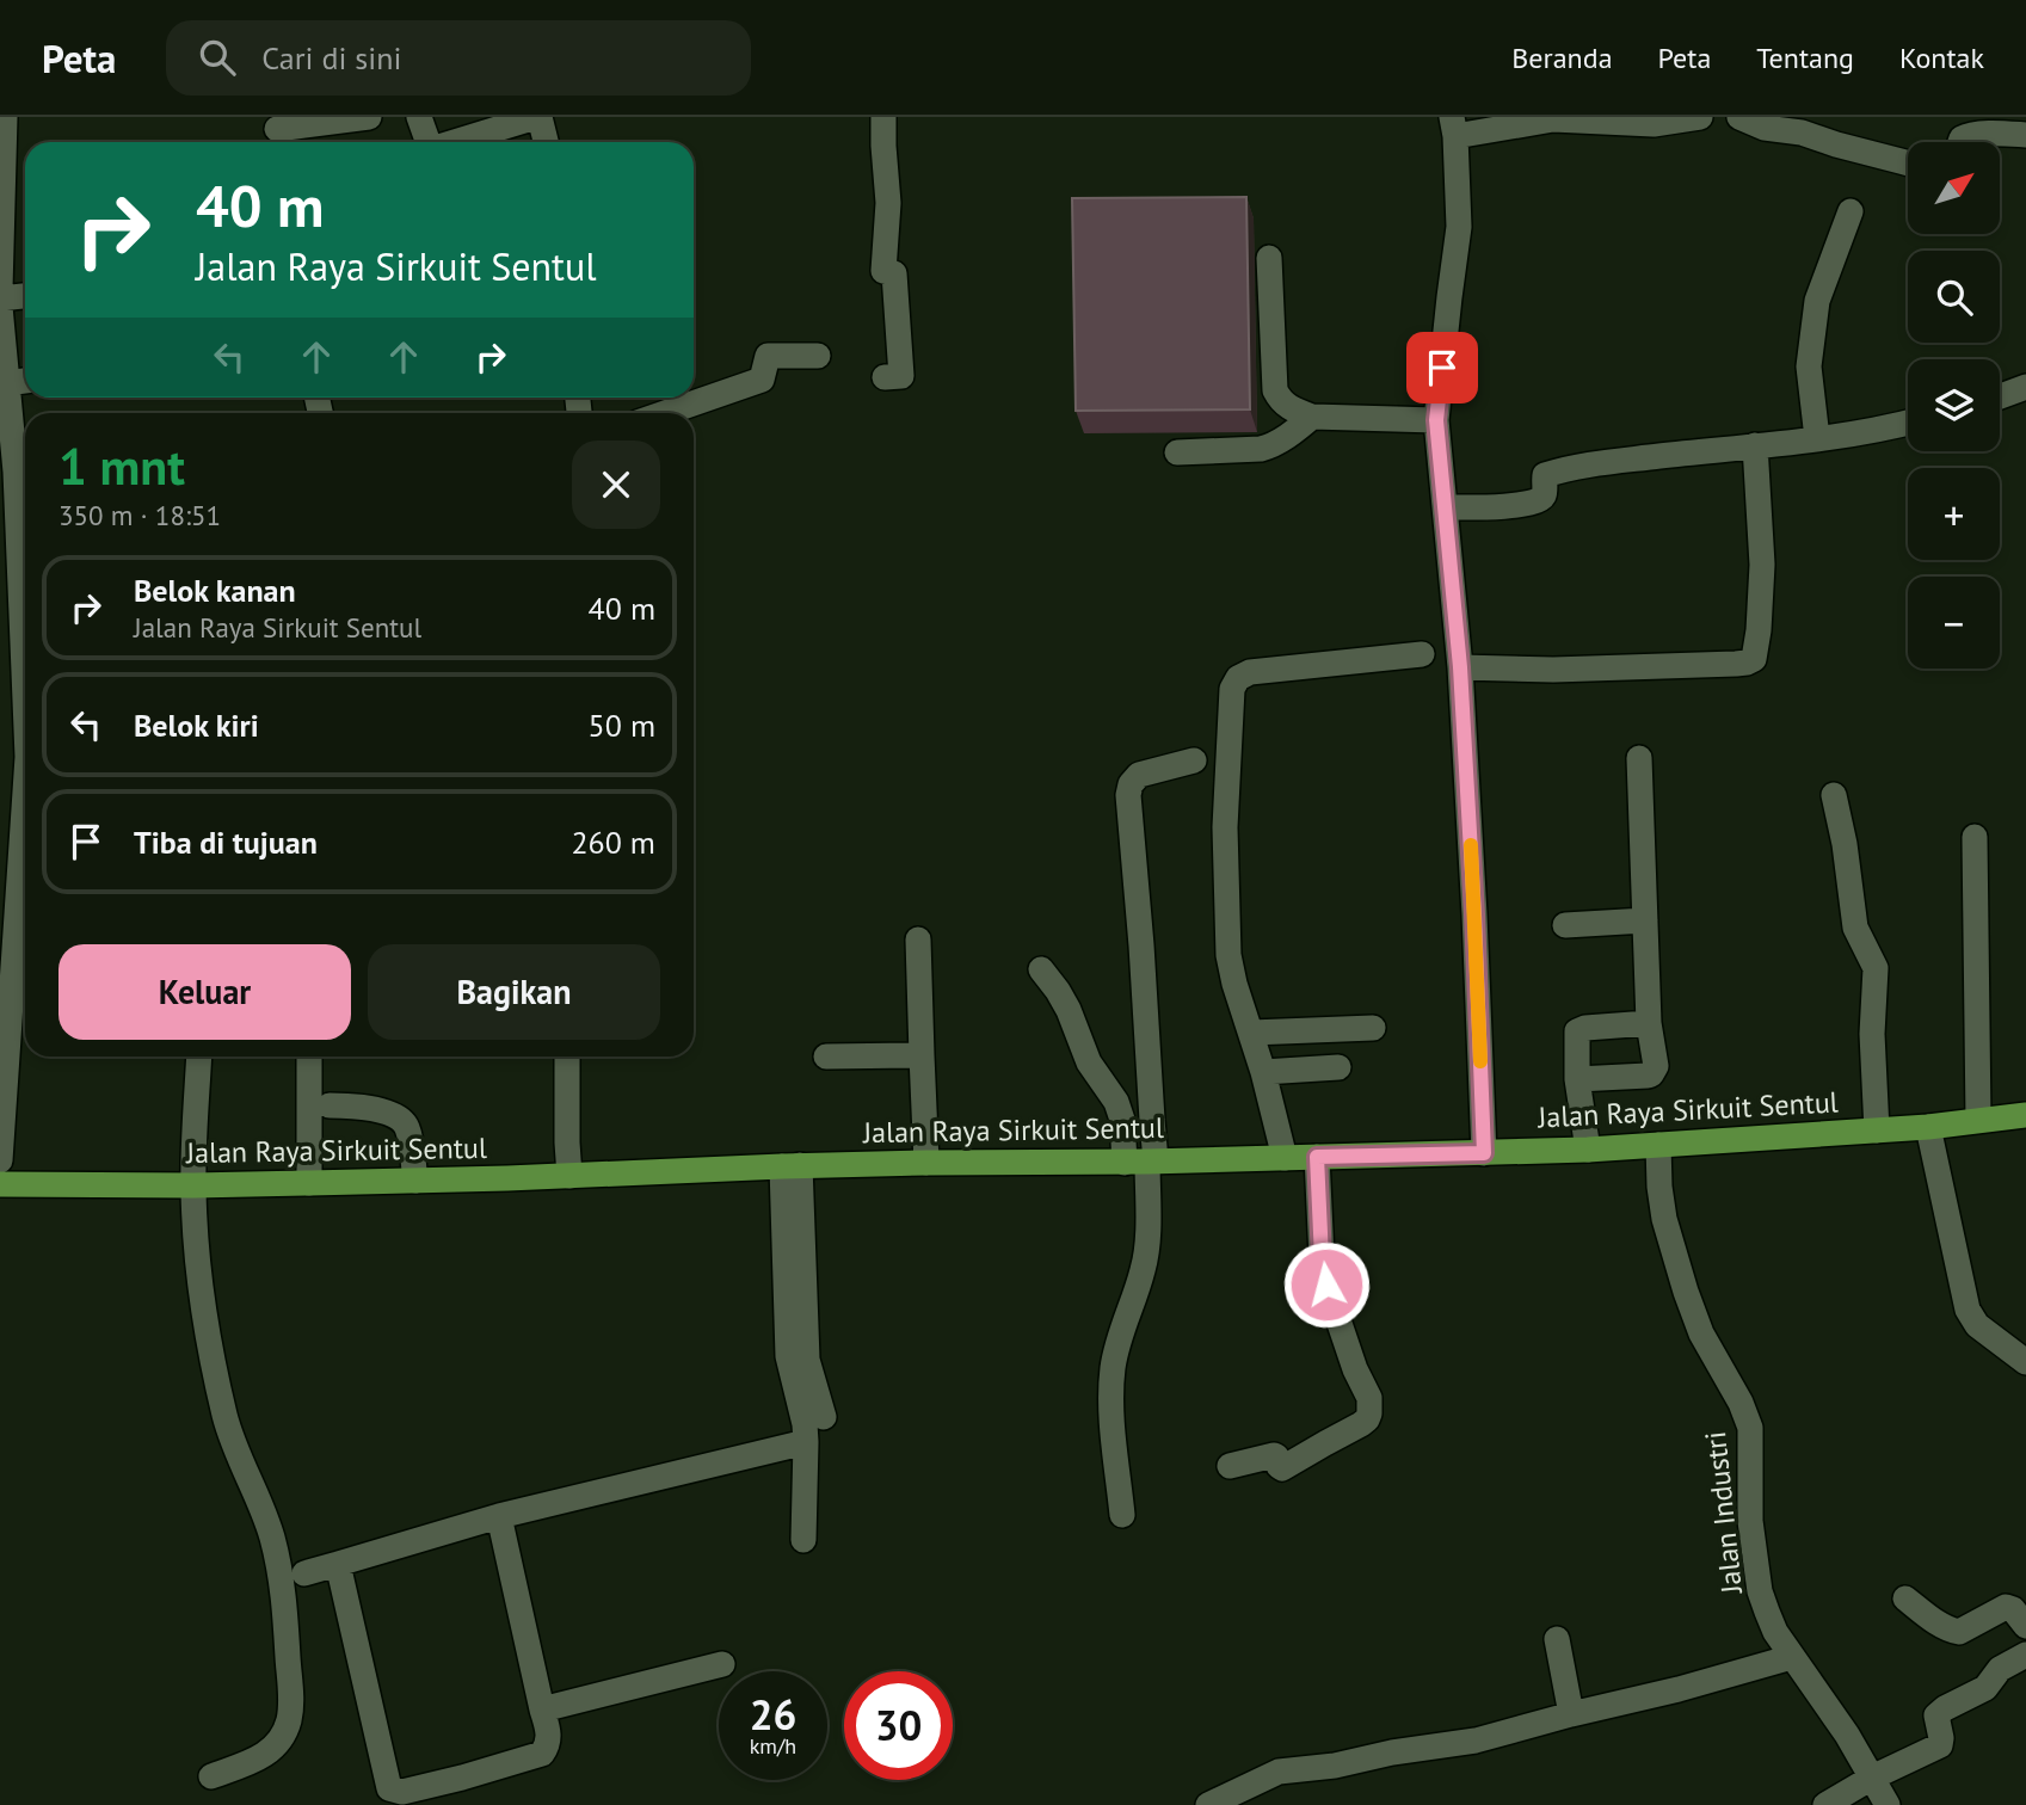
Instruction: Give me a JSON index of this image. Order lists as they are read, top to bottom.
{
  "streets": {
    "main road": ["Jalan Raya Sirkuit Sentul"],
    "street": ["Jalan Industri"]
  },
  "crossings": [
    ["Jalan Raya Sirkuit Sentul", "Jalan Industri"]
  ],
  "north": "top right",
  "page": {
    "header": "Peta",
    "search": "Cari di sini",
    "nav": [
      "Beranda",
      "Peta",
      "Tentang",
      "Kontak"
    ],
    "map_buttons": ["+", "−"],
    "turn": ["40 m", "Jalan Raya Sirkuit Sentul"],
    "heading": ["1 mnt", "350 m · 18:51"],
    "list": [
      {
        "name": "Belok kanan",
        "note": "Jalan Raya Sirkuit Sentul",
        "value": "40 m"
      },
      {
        "name": "Belok kiri",
        "value": "50 m"
      },
      {
        "name": "Tiba di tujuan",
        "value": "260 m"
      }
    ],
    "buttons": ["Keluar", "Bagikan"],
    "speed": "26 km/h",
    "limit": "30"
  }
}
